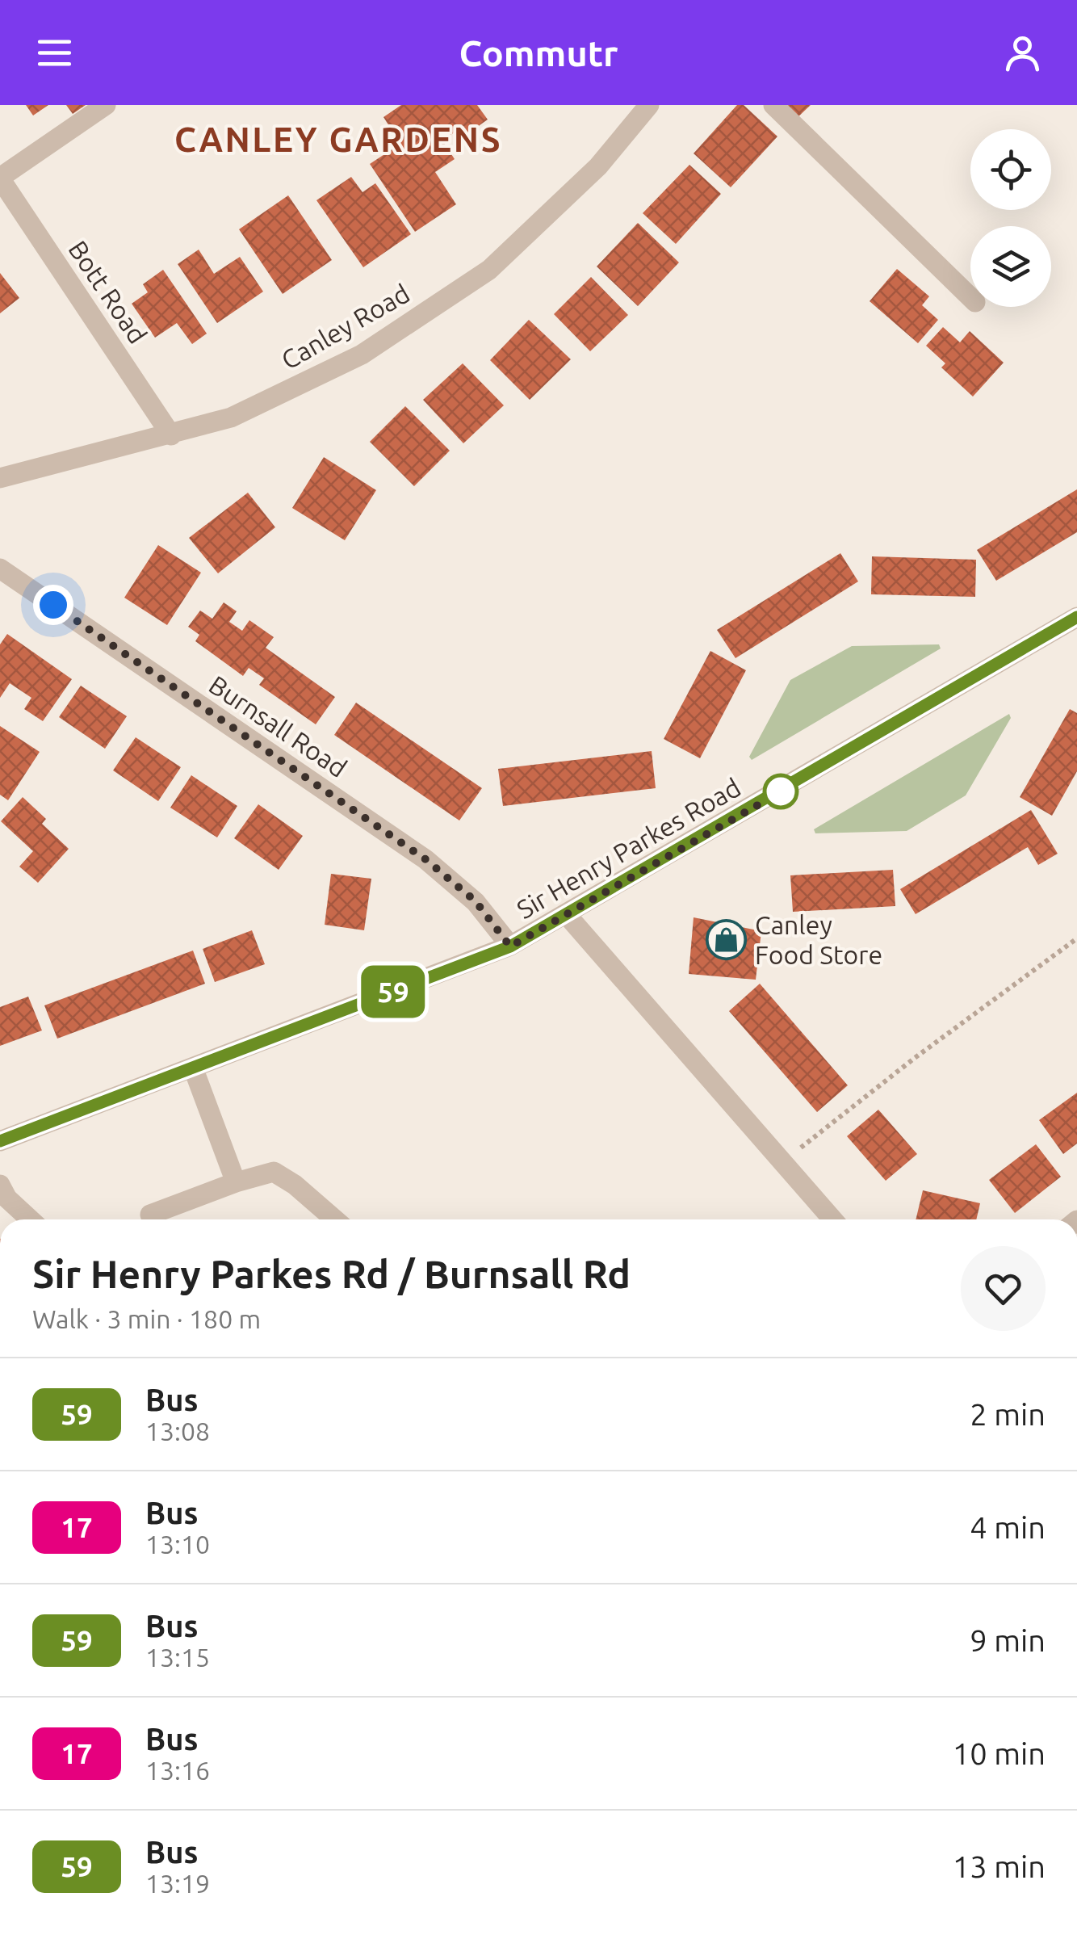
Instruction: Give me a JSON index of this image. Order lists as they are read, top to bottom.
{
  "streets": {
    "street": [
      "Bott Road",
      "Canley Road",
      "Burnsall Road",
      "Sir Henry Parkes Road"
    ]
  },
  "crossings": [
    ["Bott Road", "Canley Road"],
    ["Burnsall Road", "Sir Henry Parkes Road"]
  ],
  "districts": ["CANLEY GARDENS"],
  "places": {
    "shop": ["Canley Food Store"]
  },
  "lines": ["bus line 59"],
  "page": {
    "header": "Commutr",
    "on_map": "59",
    "heading": ["Sir Henry Parkes Rd / Burnsall Rd", "Walk · 3 min · 180 m"],
    "list": [
      {
        "mark": "59",
        "name": "Bus",
        "note": "13:08",
        "value": "2 min"
      },
      {
        "mark": "17",
        "name": "Bus",
        "note": "13:10",
        "value": "4 min"
      },
      {
        "mark": "59",
        "name": "Bus",
        "note": "13:15",
        "value": "9 min"
      },
      {
        "mark": "17",
        "name": "Bus",
        "note": "13:16",
        "value": "10 min"
      },
      {
        "mark": "59",
        "name": "Bus",
        "note": "13:19",
        "value": "13 min"
      }
    ]
  }
}
